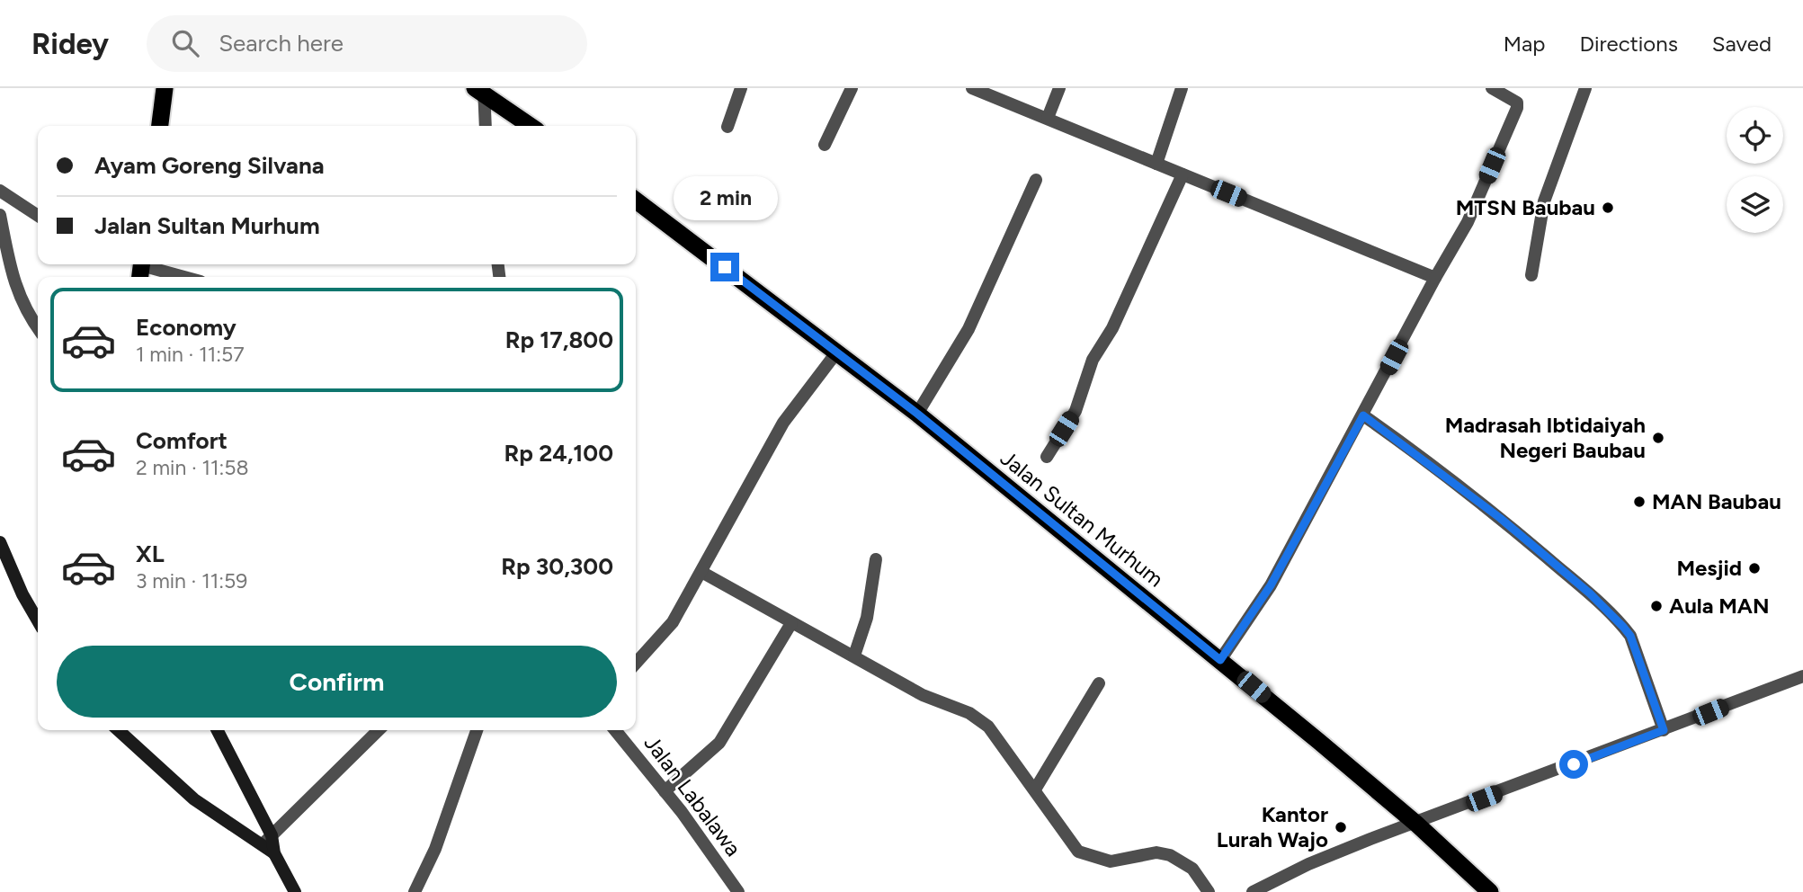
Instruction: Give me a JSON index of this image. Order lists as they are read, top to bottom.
{
  "streets": {
    "highway": ["Jalan Sultan Murhum"],
    "street": ["Jalan Labalawa"]
  },
  "places": [
    "MTSN Baubau",
    "Madrasah Ibtidaiyah Negeri Baubau",
    "MAN Baubau",
    "Mesjid",
    "Aula MAN",
    "Kantor Lurah Wajo"
  ],
  "page": {
    "header": "Ridey",
    "search": "Search here",
    "nav": ["Map", "Directions", "Saved"],
    "banner": ["Ayam Goreng Silvana", "Jalan Sultan Murhum"],
    "bubble": "2 min",
    "list": [
      {
        "name": "Economy",
        "note": "1 min · 11:57",
        "value": "Rp 17,800"
      },
      {
        "name": "Comfort",
        "note": "2 min · 11:58",
        "value": "Rp 24,100"
      },
      {
        "name": "XL",
        "note": "3 min · 11:59",
        "value": "Rp 30,300"
      }
    ],
    "buttons": "Confirm"
  }
}
